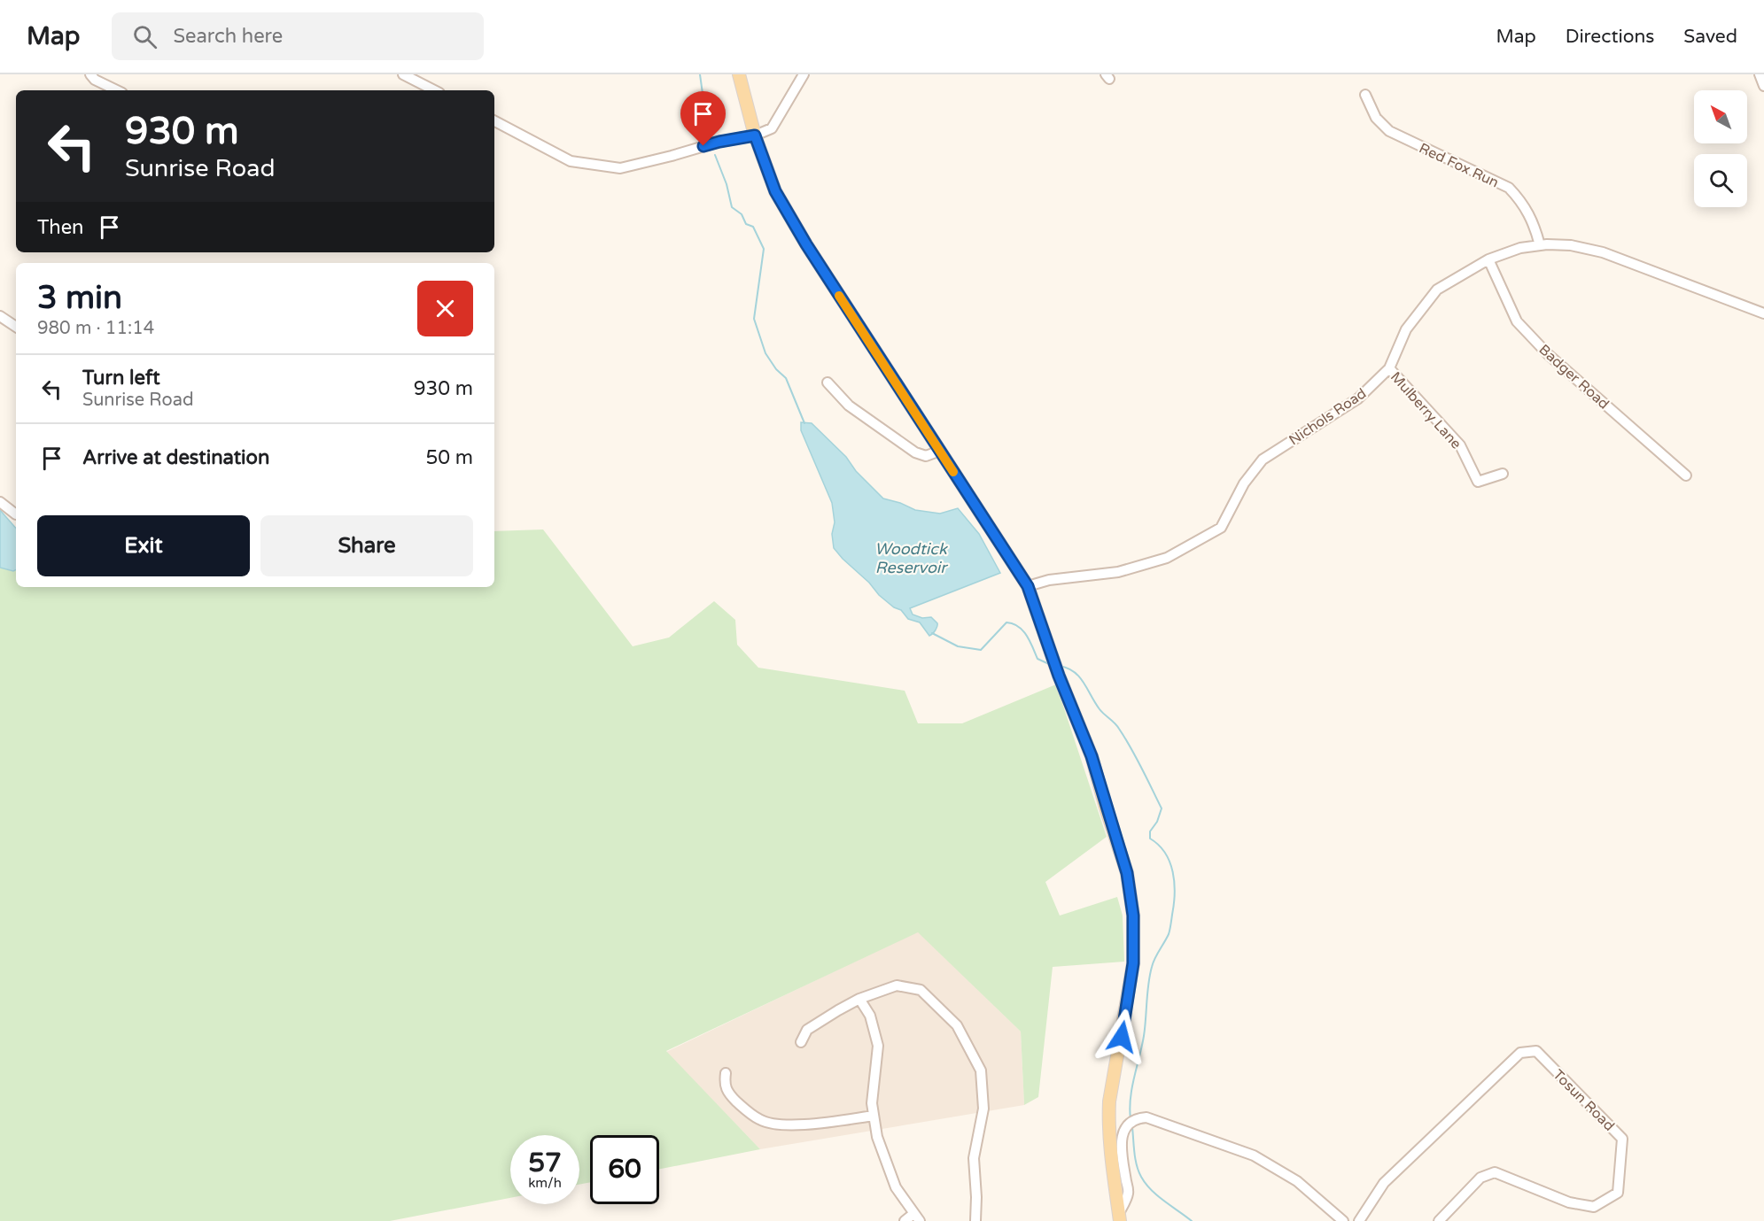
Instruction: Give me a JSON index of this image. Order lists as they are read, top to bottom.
{
  "streets": {
    "street": [
      "Red Fox Run",
      "Badger Road",
      "Mulberry Lane",
      "Nichols Road",
      "Tosun Road"
    ]
  },
  "crossings": [
    ["Red Fox Run", "Nichols Road"],
    ["Badger Road", "Nichols Road"],
    ["Mulberry Lane", "Nichols Road"]
  ],
  "water": ["Woodtick Reservoir"],
  "north": "top left",
  "page": {
    "header": "Map",
    "search": "Search here",
    "nav": ["Map", "Directions", "Saved"],
    "turn": ["930 m", "Sunrise Road"],
    "then": "Then",
    "heading": ["3 min", "980 m · 11:14"],
    "list": [
      {
        "name": "Turn left",
        "note": "Sunrise Road",
        "value": "930 m"
      },
      {
        "name": "Arrive at destination",
        "value": "50 m"
      }
    ],
    "buttons": ["Exit", "Share"],
    "speed": "57 km/h",
    "limit": "60"
  }
}
